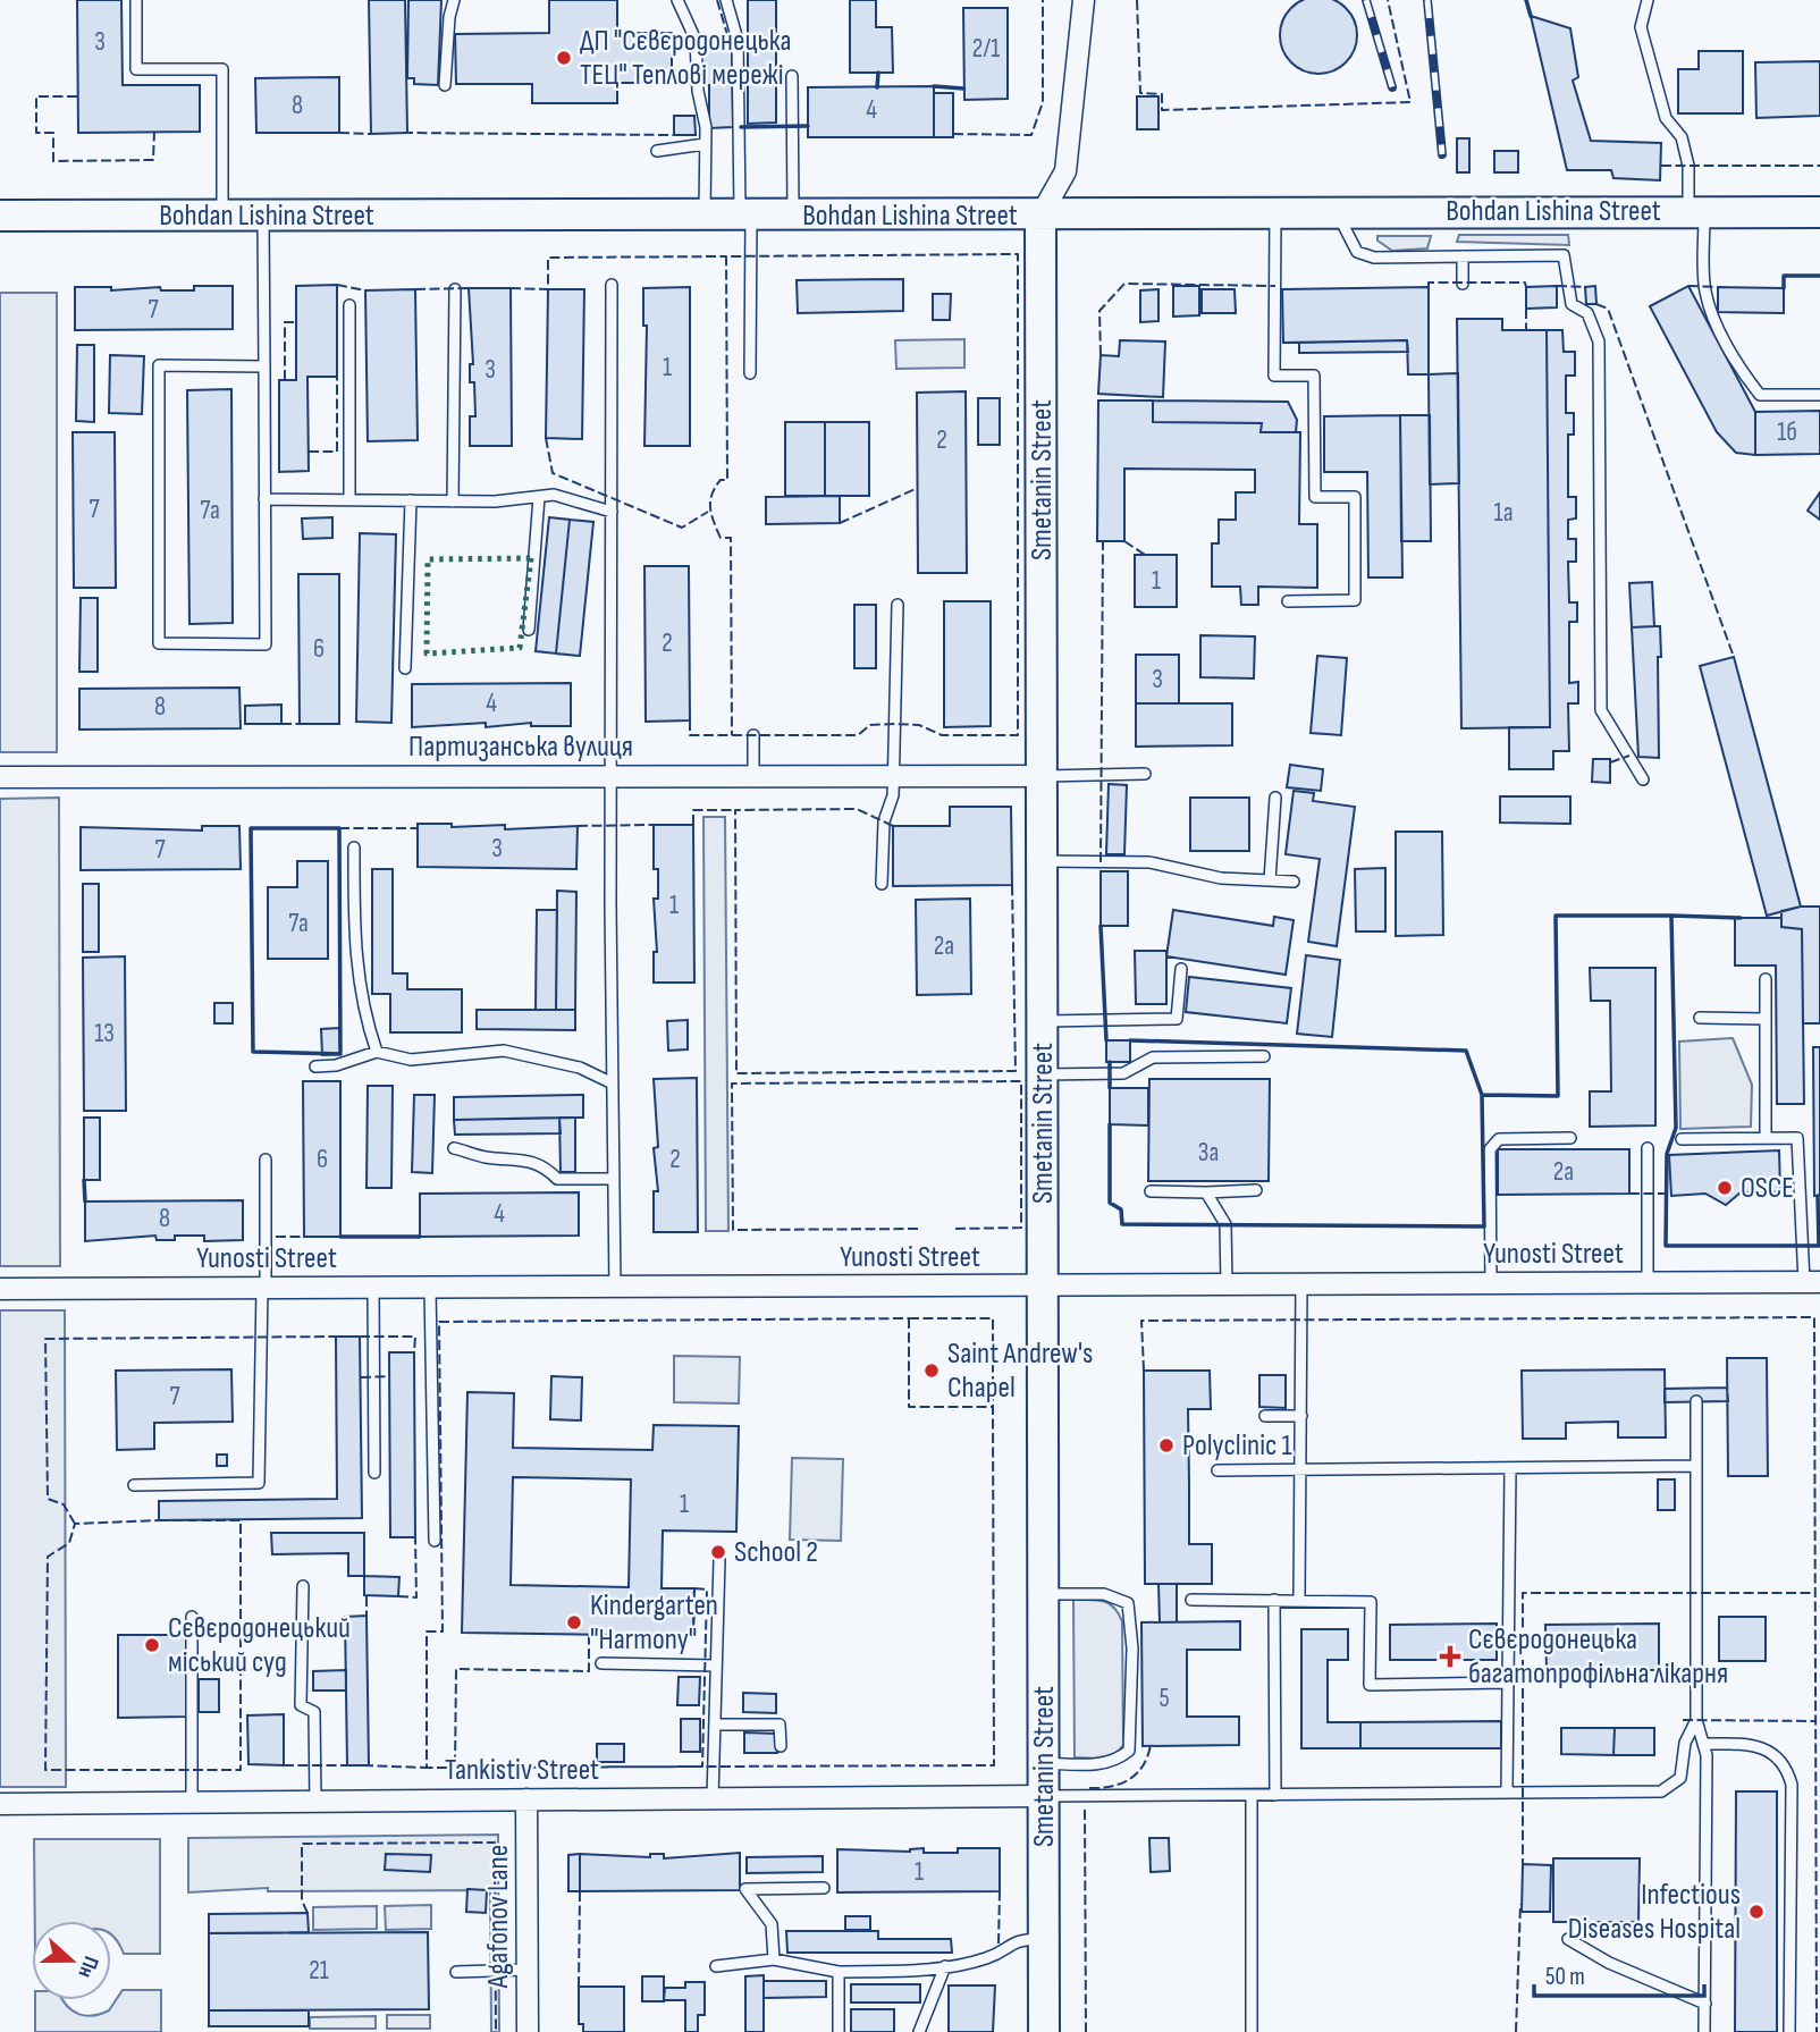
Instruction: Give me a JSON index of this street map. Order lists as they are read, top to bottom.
{
  "streets": {
    "street": [
      "Bohdan Lishina Street",
      "Smetanin Street",
      "Партизанська вулиця",
      "Yunosti Street",
      "Tankistiv Street",
      "Agafonov Lane"
    ]
  },
  "crossings": [
    ["Bohdan Lishina Street", "Smetanin Street"],
    ["Smetanin Street", "Партизанська вулиця"],
    ["Smetanin Street", "Yunosti Street"],
    ["Smetanin Street", "Tankistiv Street"],
    ["Tankistiv Street", "Agafonov Lane"]
  ],
  "places": {
    "other": [
      "ДП \"Сєвєродонецька ТЕЦ\" Теплові мережі",
      "OSCE",
      "Saint Andrew's Chapel",
      "Polyclinic 1",
      "School 2",
      "Kindergarten \"Harmony\"",
      "Сєвєродонецький міський суд",
      "Infectious Diseases Hospital"
    ],
    "health": ["Сєвєродонецька багатопрофільна лікарня"]
  },
  "house_numbers": [
    "3",
    "2/1",
    "8",
    "4",
    "7",
    "1",
    "3",
    "1б",
    "2",
    "7",
    "7а",
    "1а",
    "1",
    "2",
    "6",
    "3",
    "4",
    "8",
    "3",
    "7",
    "1",
    "7а",
    "2а",
    "13",
    "3а",
    "6",
    "2",
    "2а",
    "4",
    "8",
    "7",
    "1",
    "5",
    "1",
    "21"
  ],
  "scale_bar": "50 m",
  "north": "right"
}
